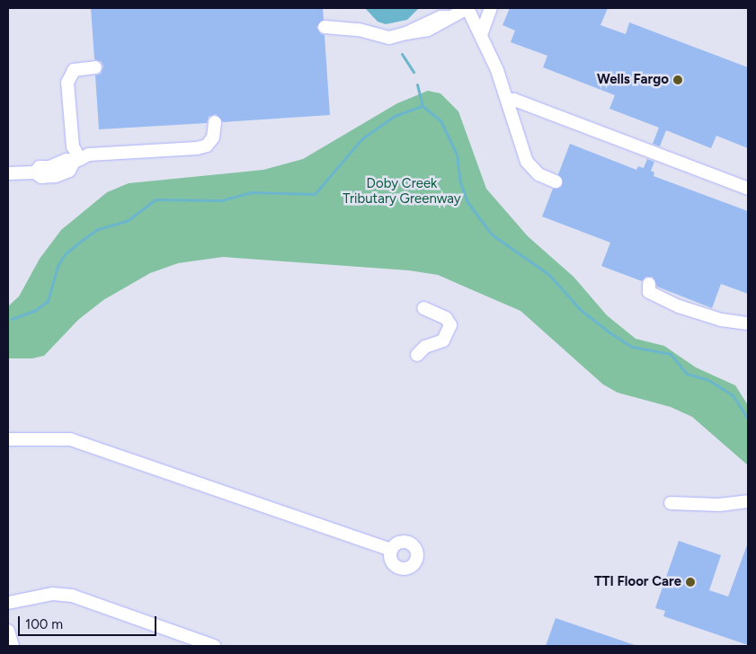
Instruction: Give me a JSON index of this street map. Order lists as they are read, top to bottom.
{
  "parks": ["Doby Creek Tributary Greenway"],
  "places": ["Wells Fargo", "TTI Floor Care"],
  "scale_bar": "100 m"
}
